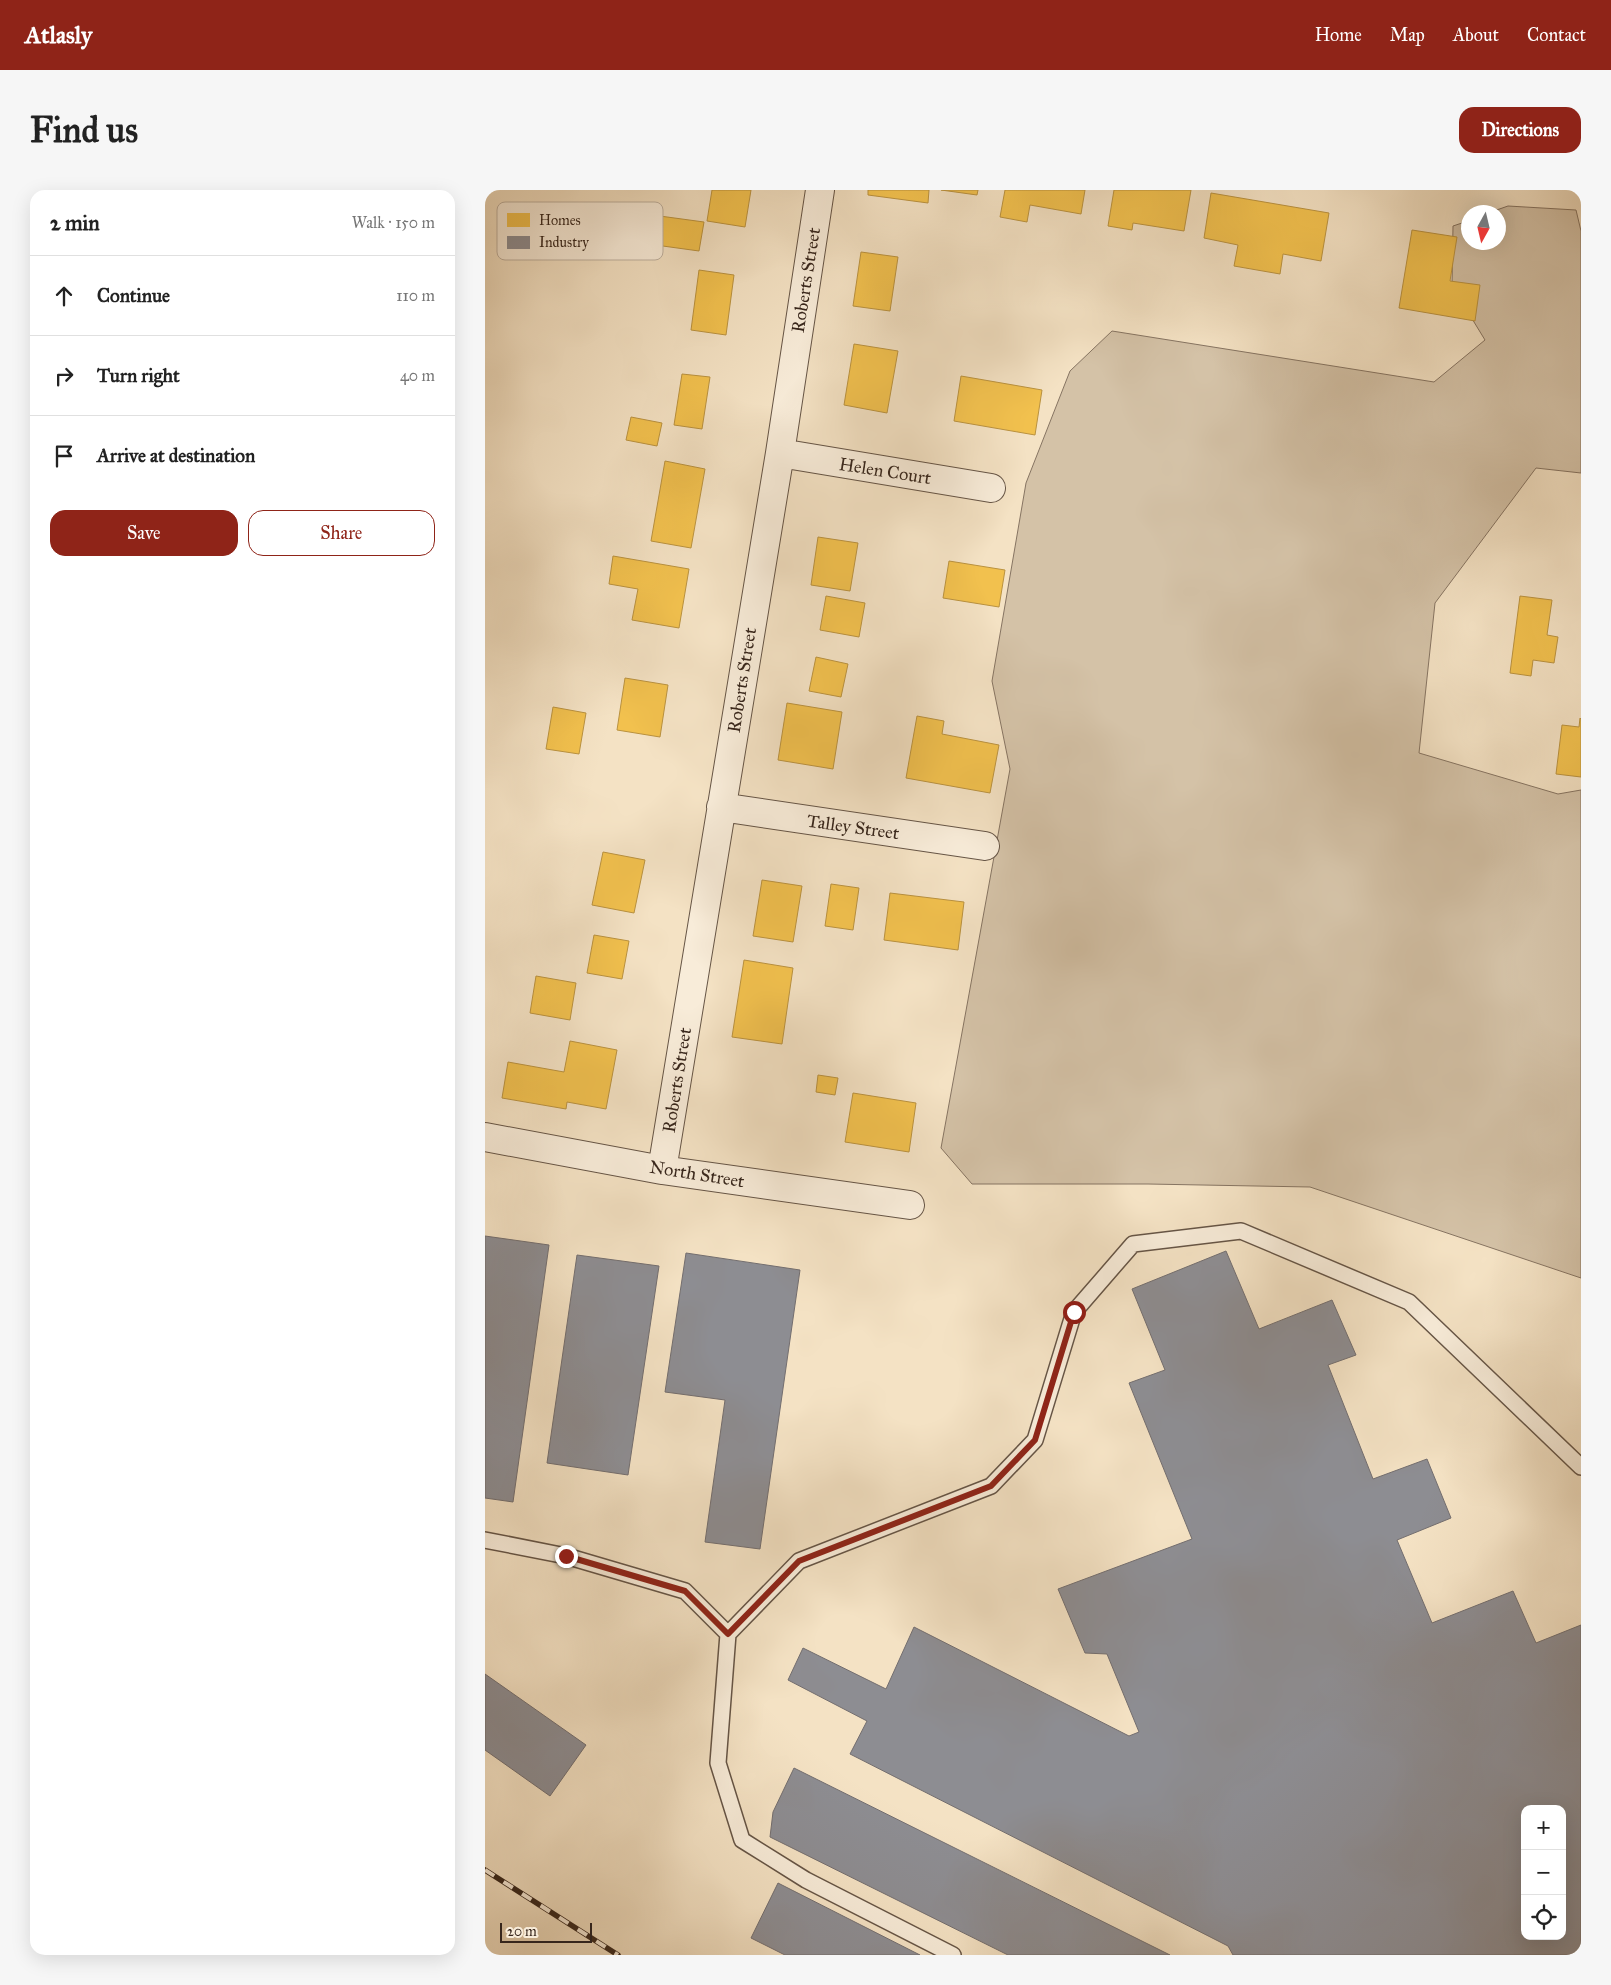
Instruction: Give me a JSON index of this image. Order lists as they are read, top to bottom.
{
  "streets": {
    "street": [
      "Roberts Street",
      "Helen Court",
      "Talley Street",
      "North Street"
    ]
  },
  "crossings": [
    ["Roberts Street", "Helen Court"],
    ["Roberts Street", "Talley Street"],
    ["Roberts Street", "North Street"]
  ],
  "legend": ["Homes", "Industry"],
  "scale_bar": "20 m",
  "north": "bottom",
  "page": {
    "header": "Atlasly",
    "nav": [
      "Home",
      "Map",
      "About",
      "Contact"
    ],
    "buttons": [
      "Directions",
      ["Save", "Share"]
    ],
    "title": "Find us",
    "heading": ["2 min", "Walk · 150 m"],
    "list": [
      ["Continue", "110 m"],
      ["Turn right", "40 m"],
      "Arrive at destination"
    ],
    "map_buttons": ["+", "−"],
    "scale": "20 m"
  }
}
